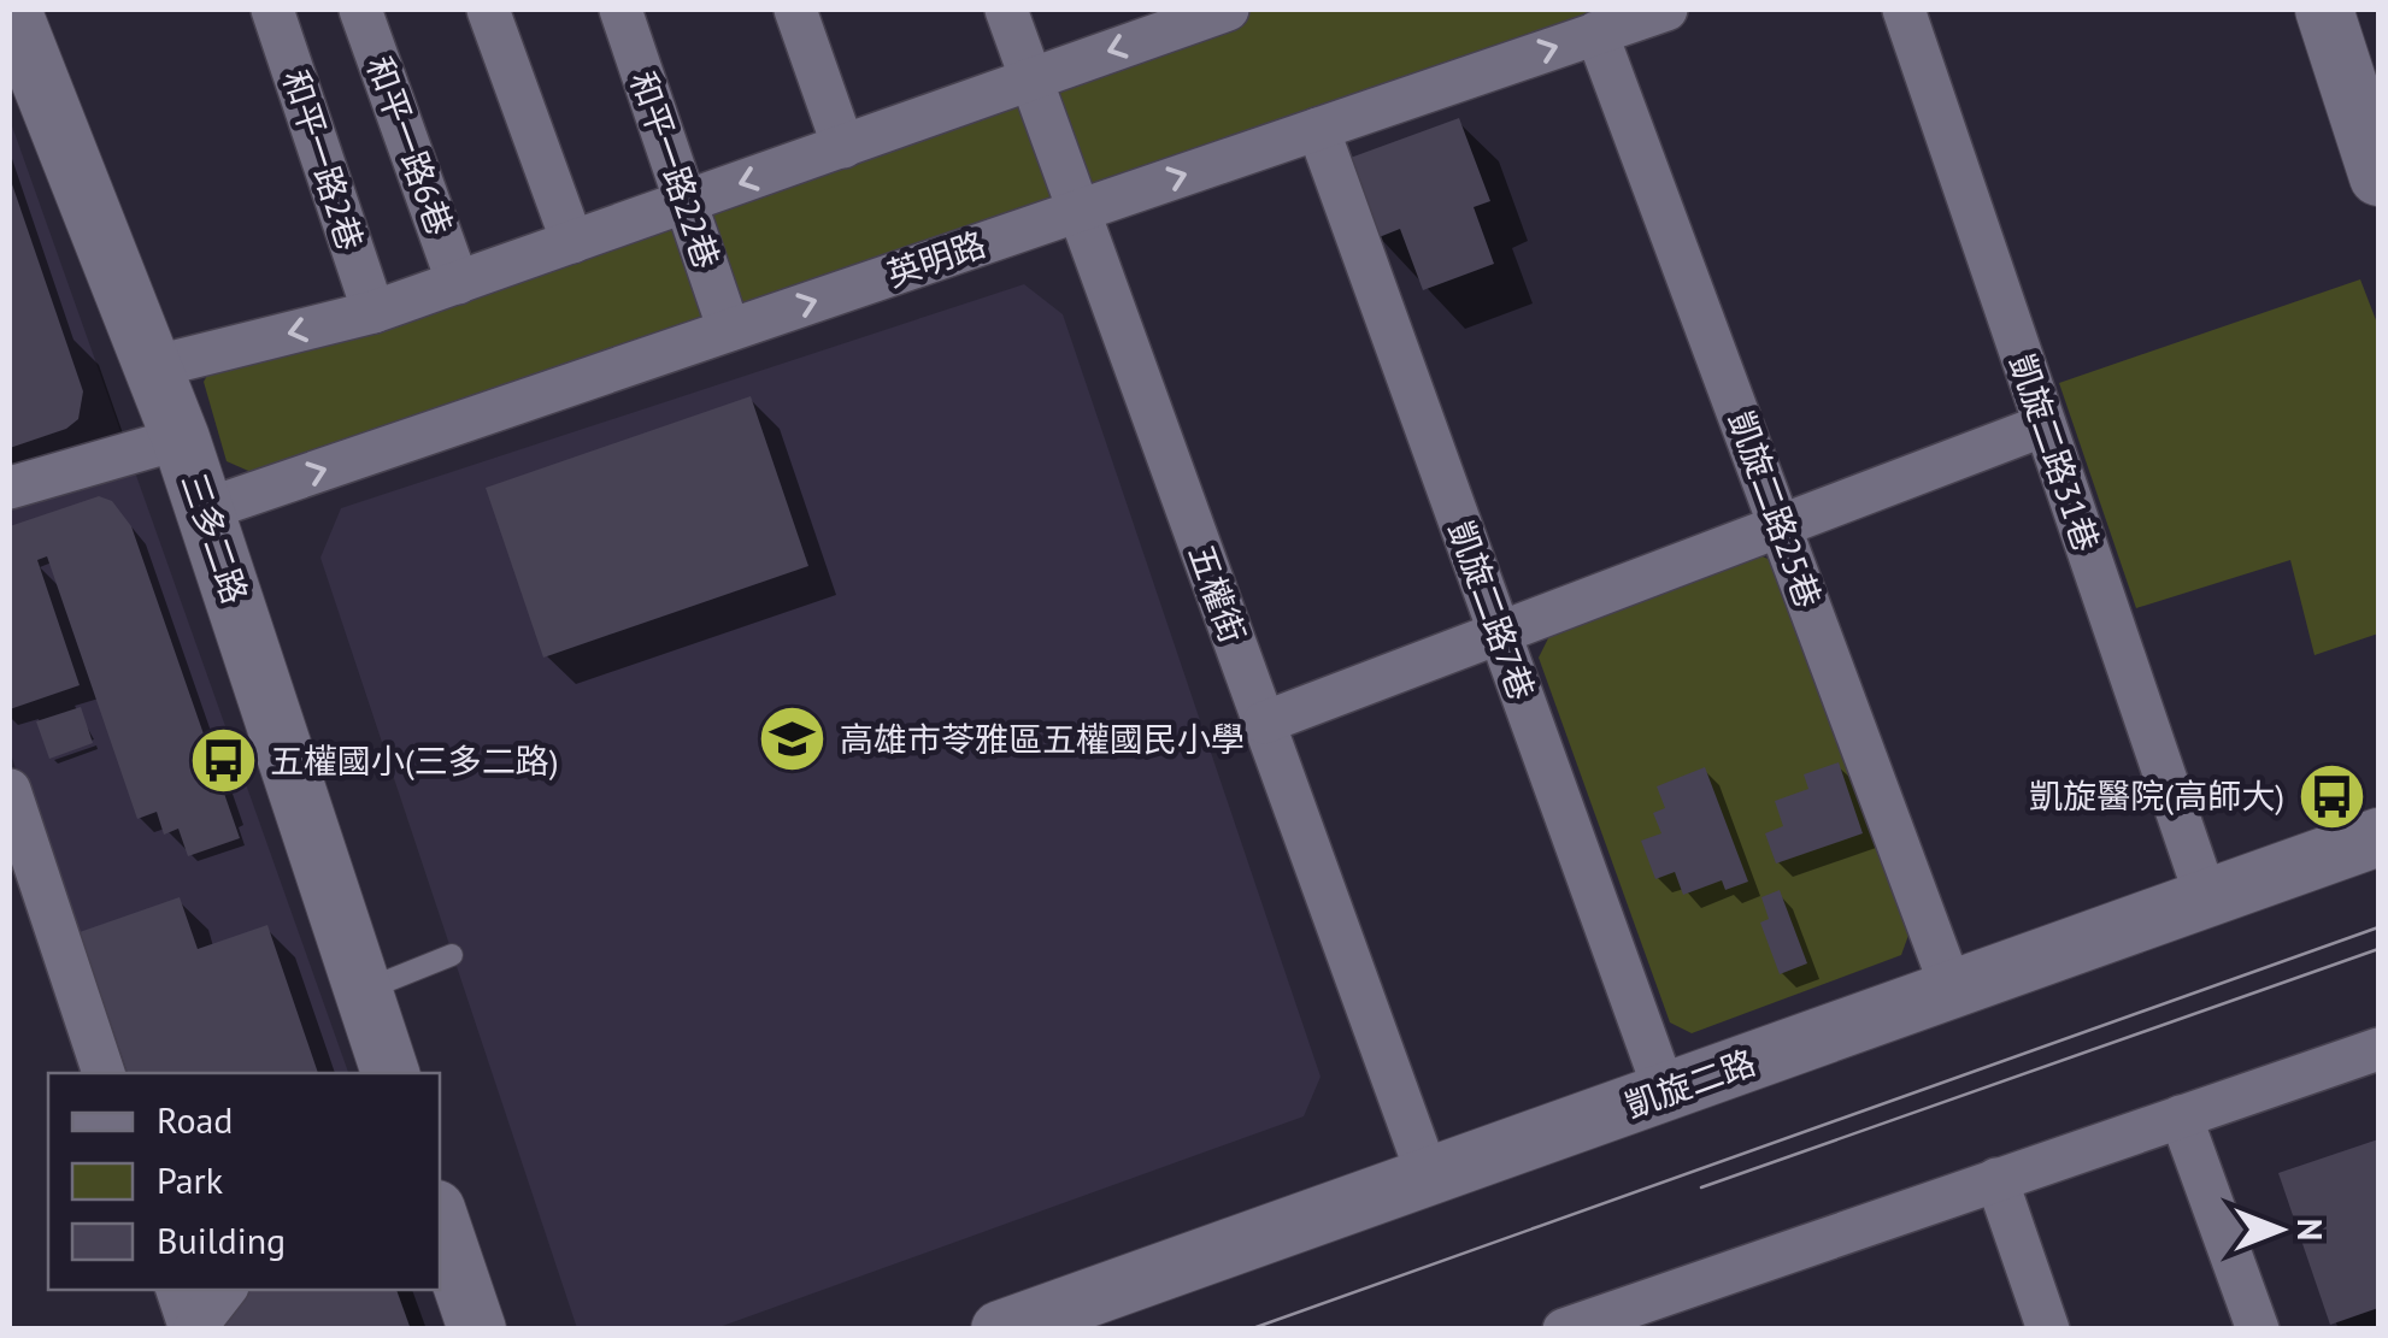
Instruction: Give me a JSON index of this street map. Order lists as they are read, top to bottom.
{
  "streets": {
    "street": [
      "和平一路6巷",
      "和平一路2巷",
      "和平一路22巷",
      "英明路",
      "凱旋二路31巷",
      "凱旋二路25巷",
      "三多二路",
      "五權街",
      "凱旋二路7巷",
      "凱旋二路"
    ]
  },
  "crossings": [
    ["和平一路22巷", "英明路"],
    ["英明路", "凱旋二路25巷"],
    ["英明路", "三多二路"],
    ["英明路", "五權街"],
    ["英明路", "凱旋二路7巷"],
    ["凱旋二路31巷", "凱旋二路"],
    ["凱旋二路25巷", "凱旋二路"],
    ["五權街", "凱旋二路"],
    ["凱旋二路7巷", "凱旋二路"]
  ],
  "places": {
    "school or university": ["高雄市苓雅區五權國民小學"],
    "bus stop": ["五權國小(三多二路)", "凱旋醫院(高師大)"]
  },
  "legend": ["Road", "Park", "Building"],
  "north": "right"
}
